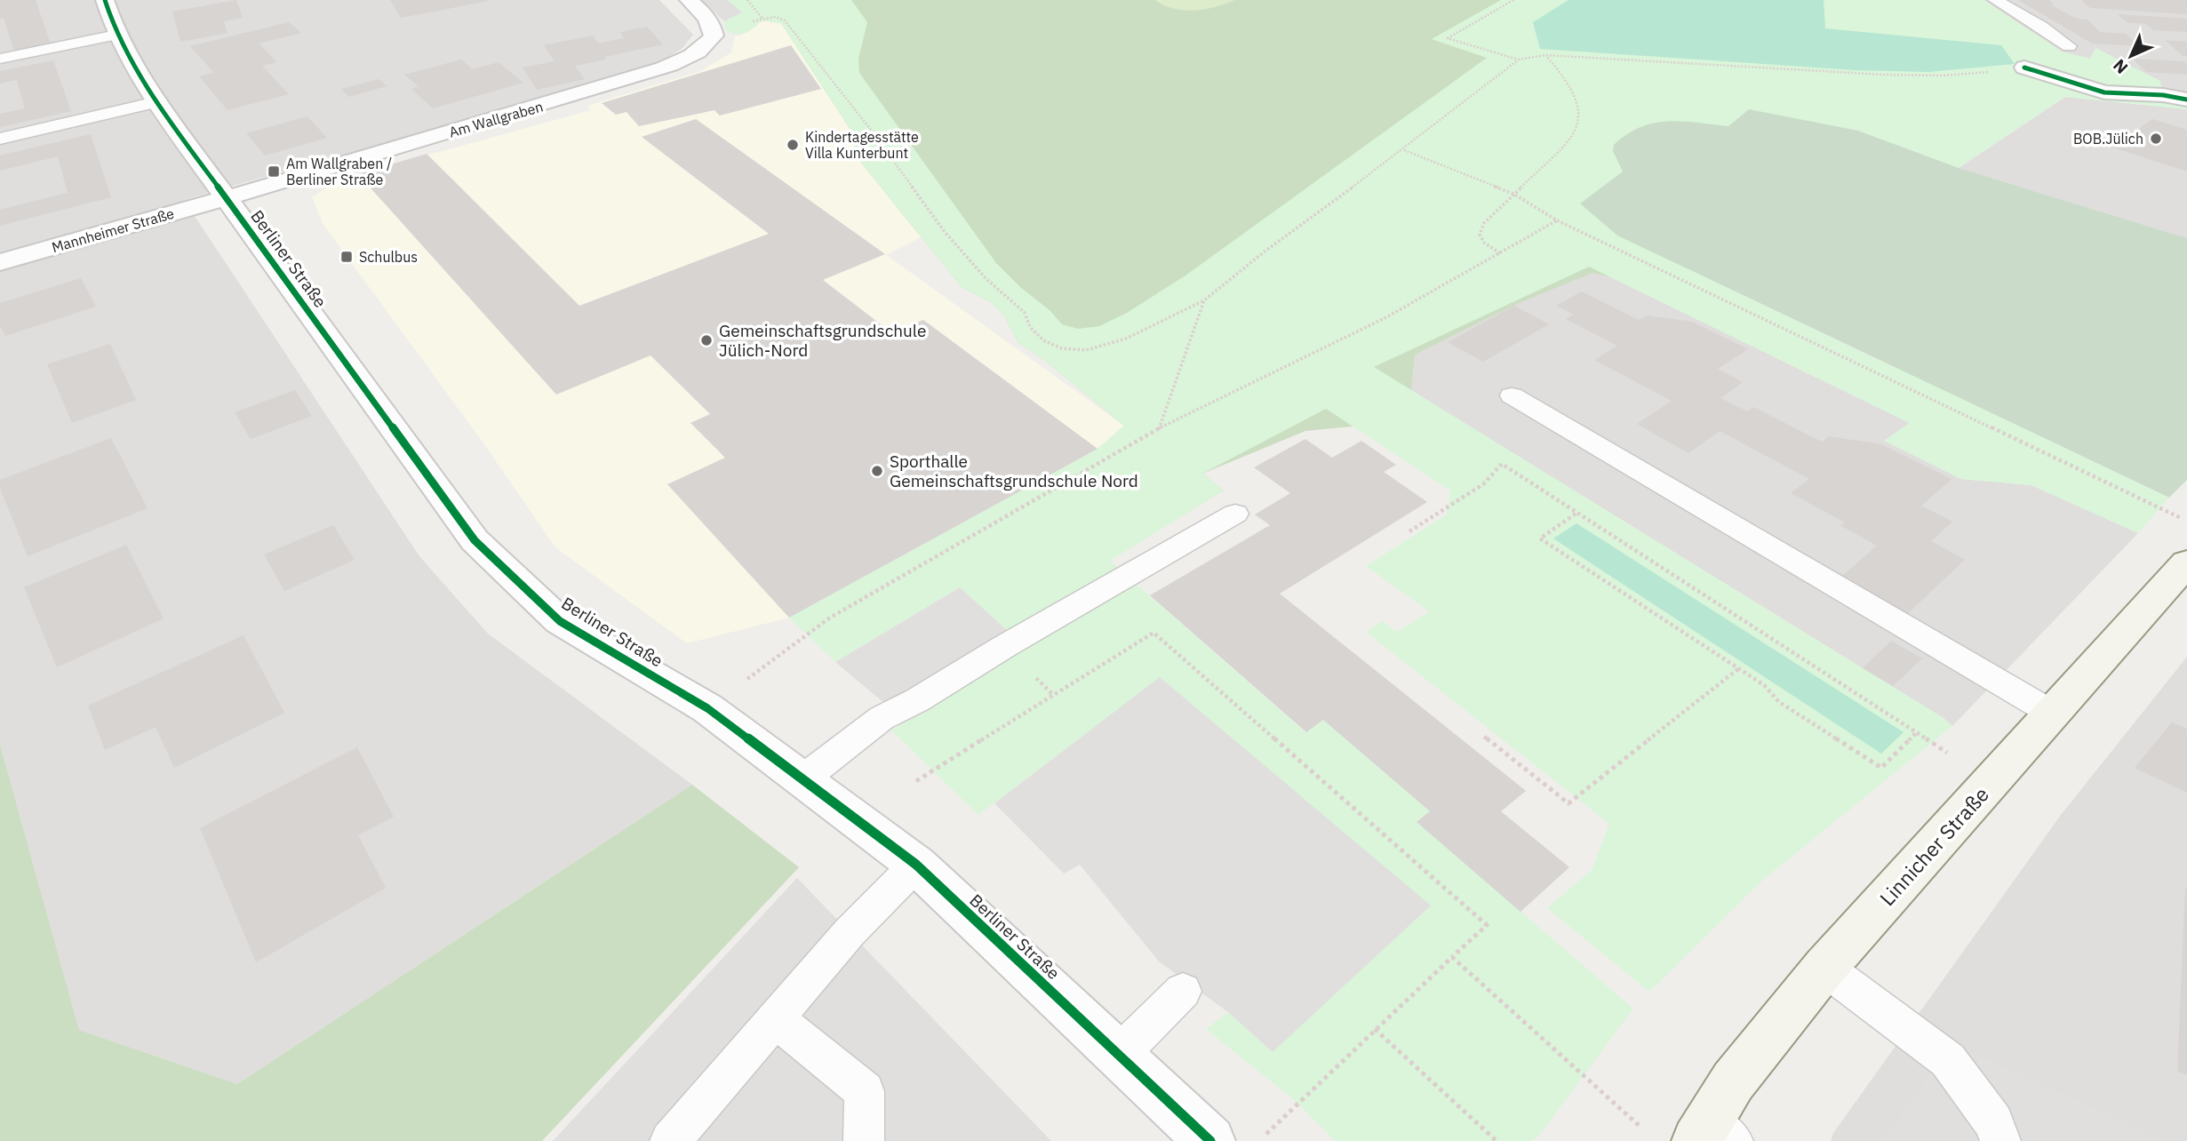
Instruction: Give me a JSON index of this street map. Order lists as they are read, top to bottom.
{
  "streets": {
    "main road": ["Linnicher Straße"],
    "street": ["Am Wallgraben", "Mannheimer Straße", "Berliner Straße"]
  },
  "crossings": [
    ["Am Wallgraben", "Mannheimer Straße"],
    ["Am Wallgraben", "Berliner Straße"],
    ["Mannheimer Straße", "Berliner Straße"]
  ],
  "places": {
    "other": [
      "BOB.Jülich",
      "Kindertagesstätte Villa Kunterbunt",
      "Gemeinschaftsgrundschule Jülich-Nord",
      "Sporthalle Gemeinschaftsgrundschule Nord"
    ],
    "transit": ["Am Wallgraben / Berliner Straße", "Schulbus"]
  },
  "north": "bottom left"
}
